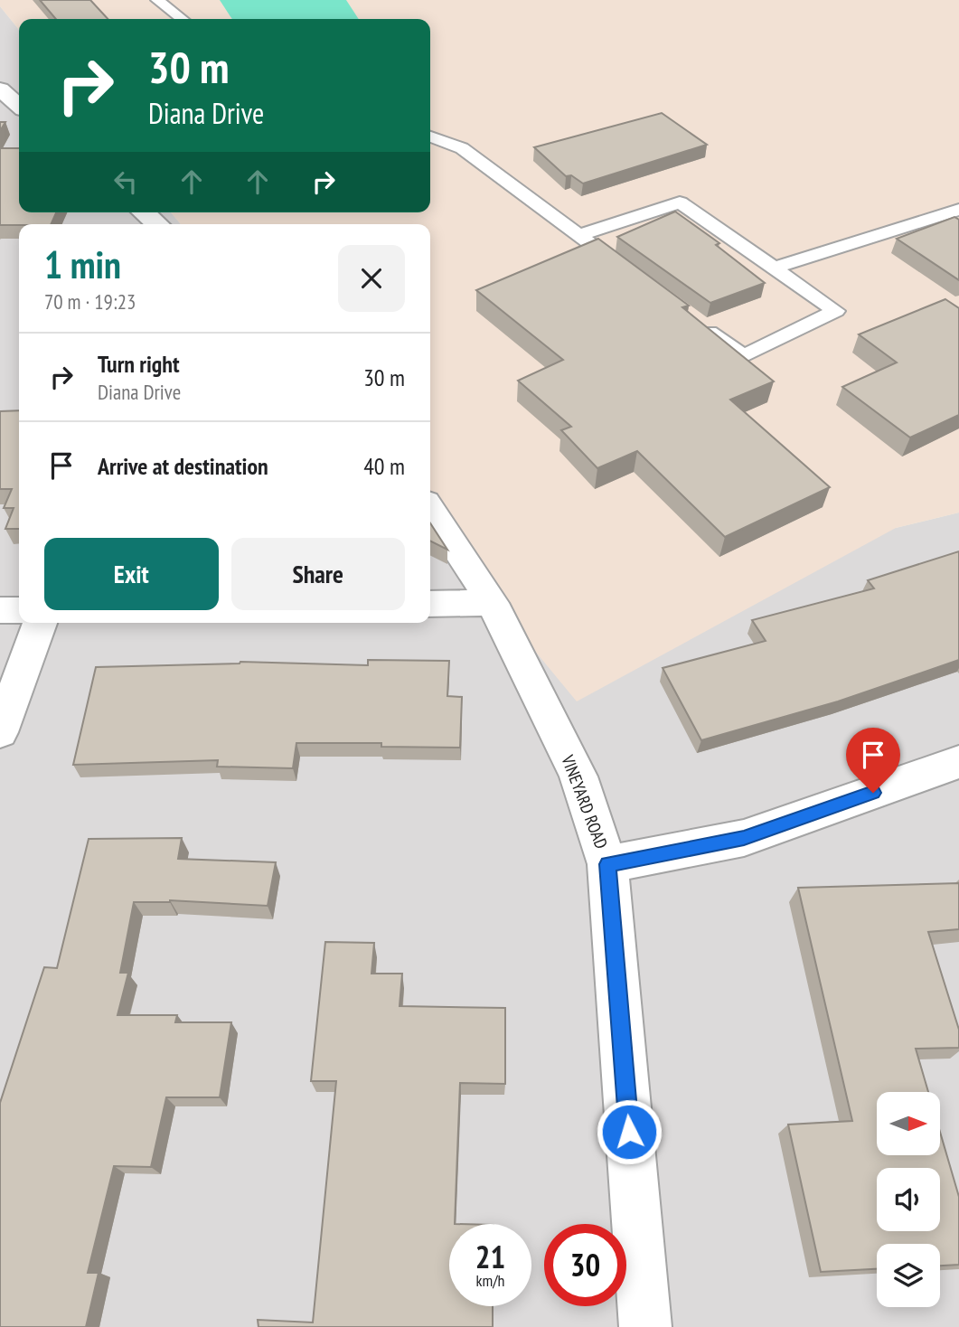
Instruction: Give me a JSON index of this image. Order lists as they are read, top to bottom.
{
  "streets": {
    "street": ["VINEYARD ROAD"]
  },
  "north": "right",
  "page": {
    "turn": ["30 m", "Diana Drive"],
    "heading": ["1 min", "70 m · 19:23"],
    "list": [
      {
        "name": "Turn right",
        "note": "Diana Drive",
        "value": "30 m"
      },
      {
        "name": "Arrive at destination",
        "value": "40 m"
      }
    ],
    "buttons": ["Exit", "Share"],
    "speed": "21 km/h",
    "limit": "30"
  }
}
